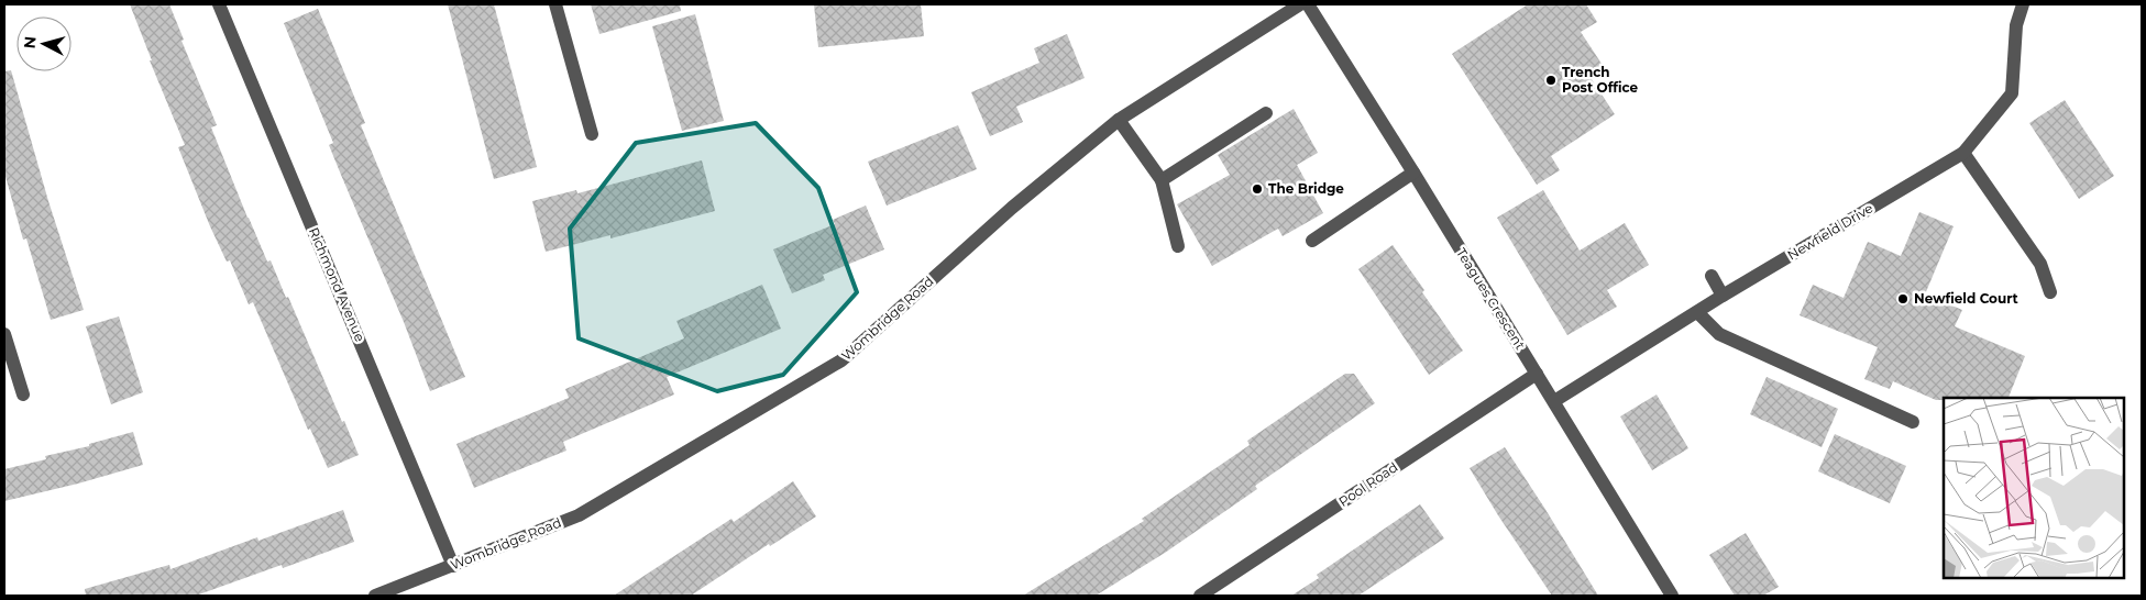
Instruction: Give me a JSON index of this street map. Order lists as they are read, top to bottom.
{
  "streets": {
    "street": [
      "Newfield Drive",
      "Richmond Avenue",
      "Teagues Crescent",
      "Wombridge Road",
      "Pool Road"
    ]
  },
  "crossings": [
    ["Newfield Drive", "Teagues Crescent"],
    ["Richmond Avenue", "Wombridge Road"],
    ["Teagues Crescent", "Pool Road"]
  ],
  "places": ["Trench Post Office", "The Bridge", "Newfield Court"],
  "north": "left"
}
